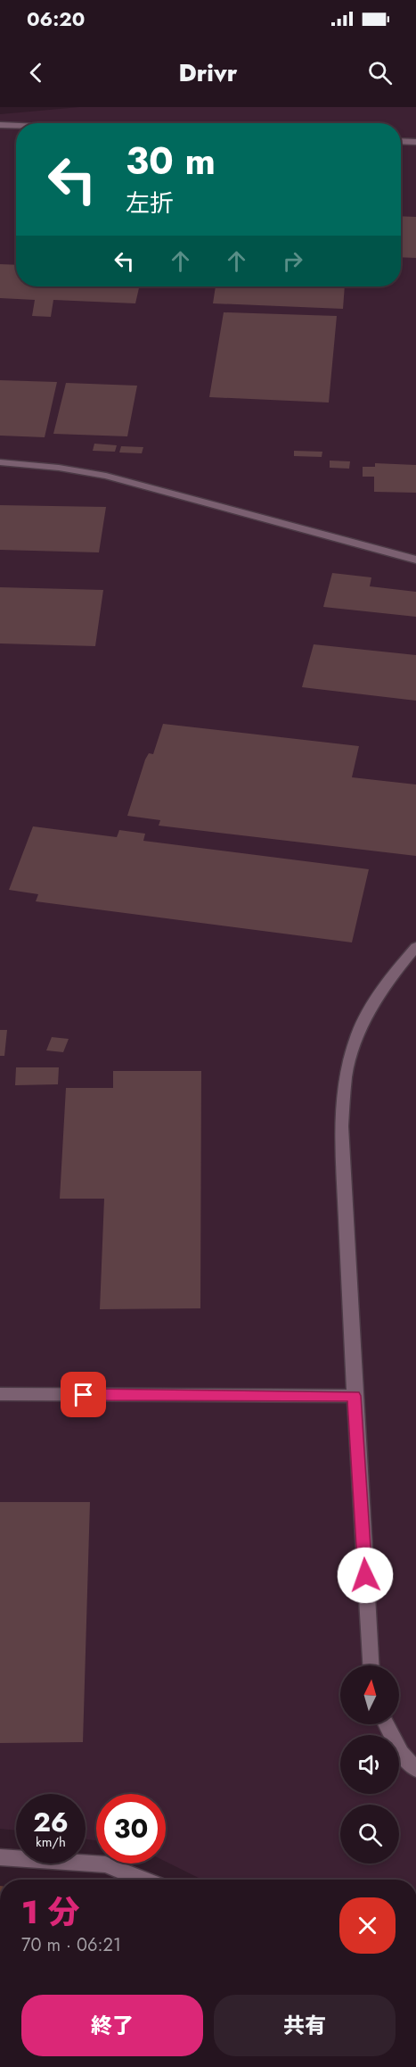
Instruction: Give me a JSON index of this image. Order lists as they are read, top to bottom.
{
  "north": "top",
  "page": {
    "status": "06:20",
    "header": "Drivr",
    "turn": ["30 m", "左折"],
    "speed": "26 km/h",
    "limit": "30",
    "heading": ["1 分", "70 m · 06:21"],
    "buttons": ["終了", "共有"]
  }
}
